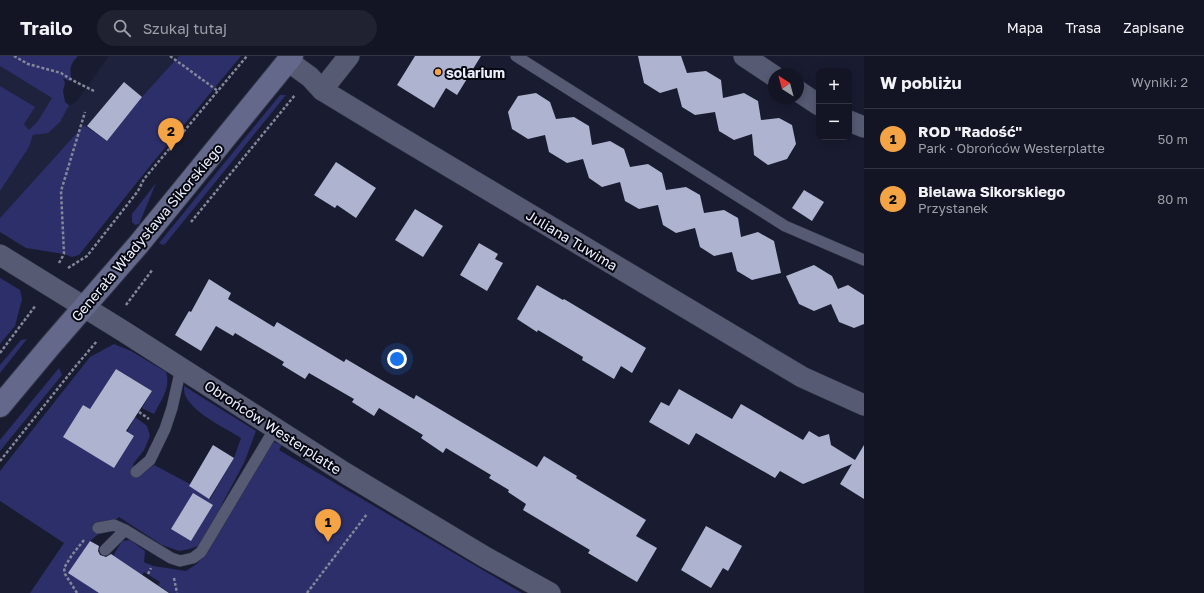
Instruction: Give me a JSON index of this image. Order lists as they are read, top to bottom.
{
  "streets": {
    "main road": ["Generała Władysława Sikorskiego"],
    "street": ["Juliana Tuwima", "Obrońców Westerplatte"]
  },
  "crossings": [
    ["Generała Władysława Sikorskiego", "Juliana Tuwima"],
    ["Generała Władysława Sikorskiego", "Obrońców Westerplatte"]
  ],
  "places": ["solarium"],
  "north": "top left",
  "page": {
    "header": "Trailo",
    "search": "Szukaj tutaj",
    "nav": ["Mapa", "Trasa", "Zapisane"],
    "heading": ["W pobliżu", "Wyniki: 2"],
    "map_buttons": ["+", "−"],
    "list": [
      {
        "mark": "1",
        "name": "ROD \"Radość\"",
        "note": "Park · Obrońców Westerplatte",
        "value": "50 m"
      },
      {
        "mark": "2",
        "name": "Bielawa Sikorskiego",
        "note": "Przystanek",
        "value": "80 m"
      }
    ],
    "pins": ["2", "1"]
  }
}
